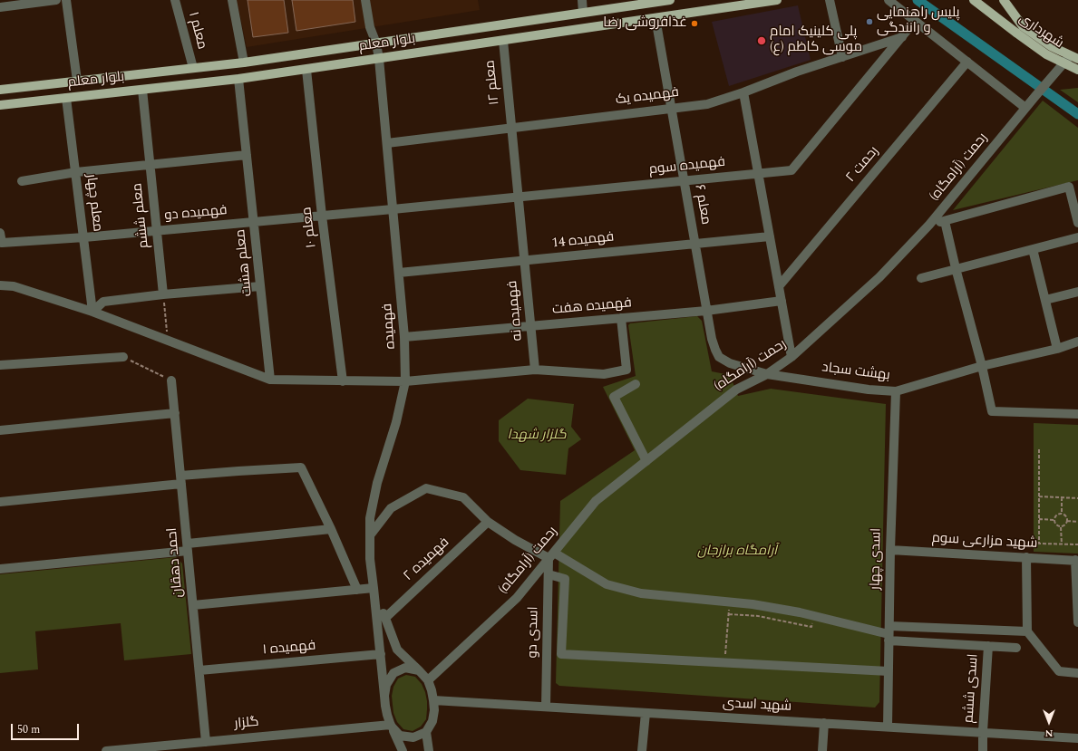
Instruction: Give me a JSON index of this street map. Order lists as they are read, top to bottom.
{
  "streets": {
    "main road": ["شهرداری", "بلوار معلم"],
    "street": [
      "معلم ۱",
      "معلم ۱۲",
      "فهمیده یک",
      "رحمت ۲",
      "فهمیده سوم",
      "رحمت (آرامگاه)",
      "معلم چهار",
      "معلم ۶",
      "فهمیده دو",
      "معلم ششم",
      "معلم ۱۰",
      "فهمیده 14",
      "معلم هشت",
      "فهمیده هفت",
      "فهمیده نه",
      "فهمیده",
      "بهشت سجاد",
      "شهید مزارعی سوم",
      "اسدی چهار",
      "فهمیده ۲",
      "احمد دهقان",
      "اسدی دو",
      "فهمیده ۱",
      "اسدی ششم",
      "شهید اسدی",
      "گلزار"
    ]
  },
  "crossings": [
    ["معلم ۱", "بلوار معلم"],
    ["شهرداری", "رحمت (آرامگاه)"],
    ["بلوار معلم", "معلم ۱۲"],
    ["بلوار معلم", "معلم چهار"],
    ["بلوار معلم", "معلم ۶"],
    ["بلوار معلم", "معلم ششم"],
    ["بلوار معلم", "معلم ۱۰"],
    ["بلوار معلم", "معلم هشت"],
    ["بلوار معلم", "فهمیده"],
    ["معلم ۱۲", "فهمیده یک"],
    ["معلم ۱۲", "فهمیده نه"],
    ["فهمیده یک", "فهمیده سوم"],
    ["فهمیده یک", "معلم ۶"],
    ["فهمیده یک", "فهمیده نه"],
    ["فهمیده یک", "فهمیده"],
    ["فهمیده سوم", "معلم ۶"],
    ["فهمیده سوم", "فهمیده دو"],
    ["فهمیده سوم", "فهمیده نه"],
    ["فهمیده سوم", "فهمیده"],
    ["رحمت (آرامگاه)", "بهشت سجاد"],
    ["رحمت (آرامگاه)", "اسدی دو"],
    ["رحمت (آرامگاه)", "شهید اسدی"],
    ["رحمت (آرامگاه)", "گلزار"],
    ["معلم چهار", "فهمیده دو"],
    ["معلم ۶", "فهمیده 14"],
    ["معلم ۶", "فهمیده هفت"],
    ["معلم ۶", "بهشت سجاد"],
    ["فهمیده دو", "معلم ششم"],
    ["فهمیده دو", "معلم ۱۰"],
    ["فهمیده دو", "معلم هشت"],
    ["فهمیده دو", "فهمیده"],
    ["فهمیده 14", "فهمیده نه"],
    ["فهمیده 14", "فهمیده"],
    ["فهمیده هفت", "فهمیده نه"],
    ["فهمیده هفت", "فهمیده"],
    ["فهمیده هفت", "بهشت سجاد"],
    ["بهشت سجاد", "اسدی چهار"],
    ["شهید مزارعی سوم", "اسدی چهار"],
    ["اسدی چهار", "شهید اسدی"],
    ["احمد دهقان", "فهمیده ۱"],
    ["احمد دهقان", "گلزار"],
    ["اسدی دو", "شهید اسدی"],
    ["اسدی ششم", "شهید اسدی"],
    ["شهید اسدی", "گلزار"]
  ],
  "parks": ["گلزار شهدا", "آرامگاه برازجان"],
  "places": ["پلیس راهنمایی و رانندگی", "غذافروشی رضا", "پلی کلینیک امام موسی کاظم (ع)"],
  "scale_bar": "50 m",
  "north": "bottom"
}
